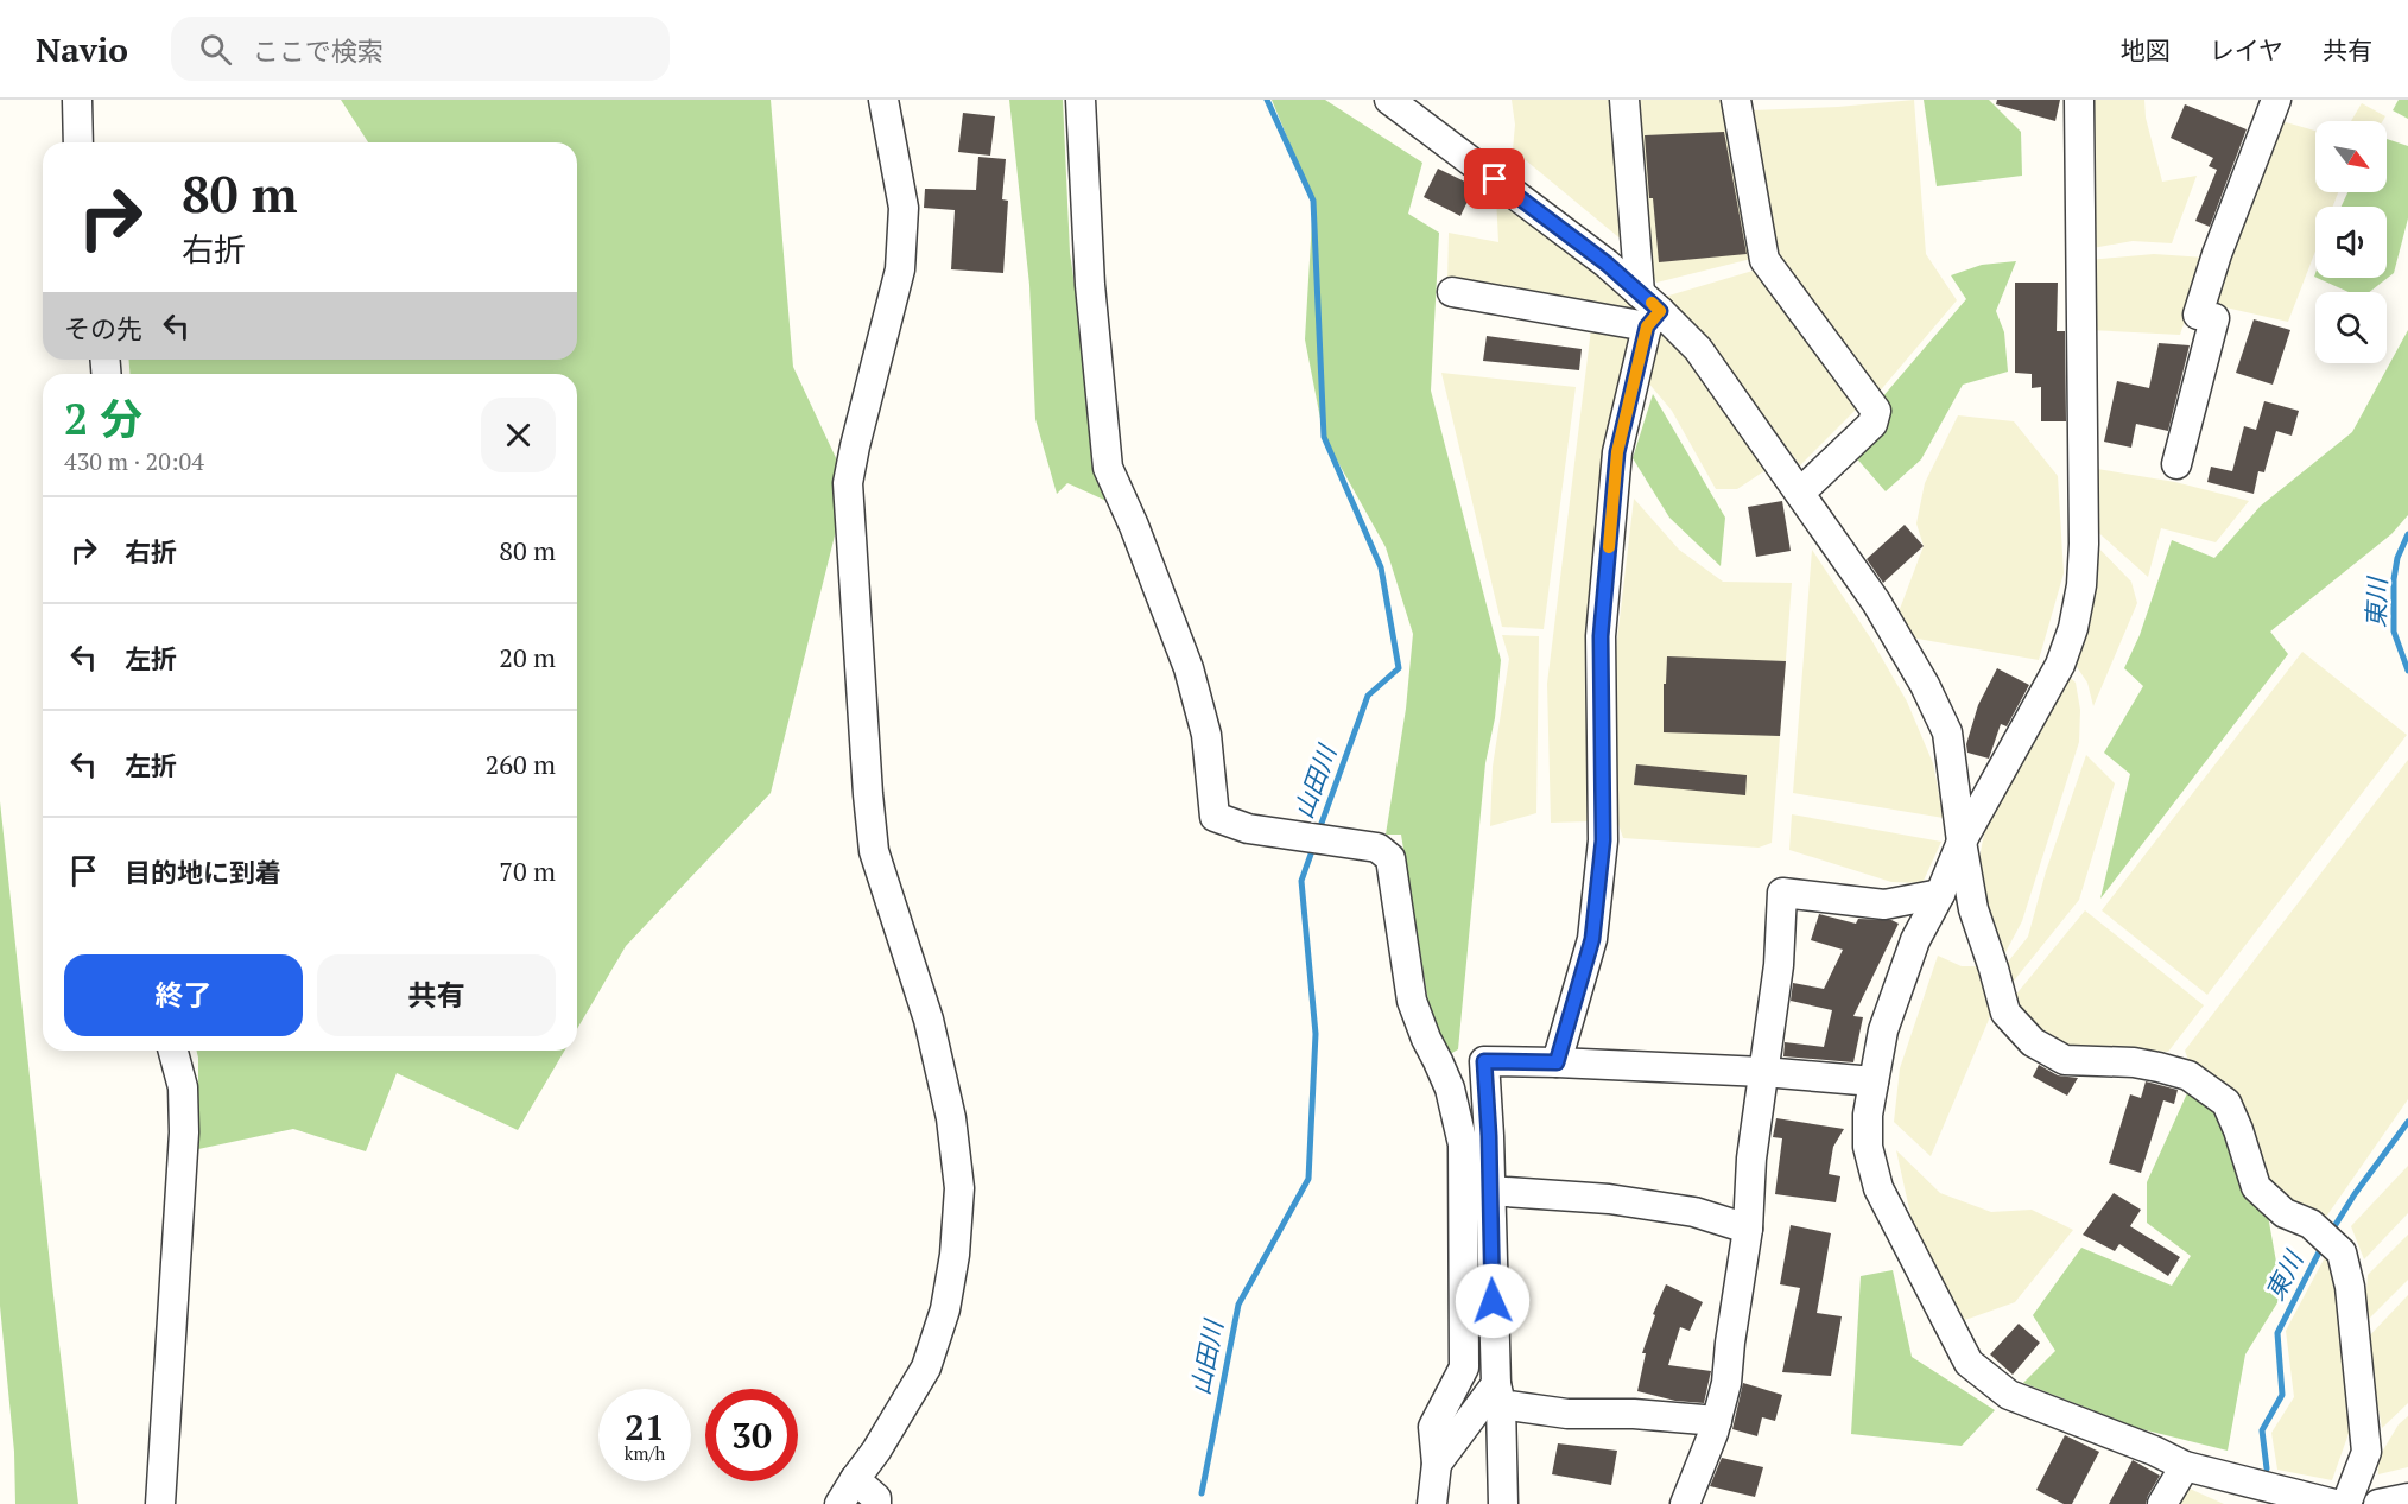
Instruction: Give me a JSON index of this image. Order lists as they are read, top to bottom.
{
  "water": ["東川", "山田川"],
  "north": "bottom right",
  "page": {
    "header": "Navio",
    "search": "ここで検索",
    "nav": ["地図", "レイヤ", "共有"],
    "turn": ["80 m", "右折"],
    "then": "その先",
    "heading": ["2 分", "430 m · 20:04"],
    "list": [
      {
        "name": "右折",
        "value": "80 m"
      },
      {
        "name": "左折",
        "value": "20 m"
      },
      {
        "name": "左折",
        "value": "260 m"
      },
      {
        "name": "目的地に到着",
        "value": "70 m"
      }
    ],
    "buttons": ["終了", "共有"],
    "speed": "21 km/h",
    "limit": "30"
  }
}
